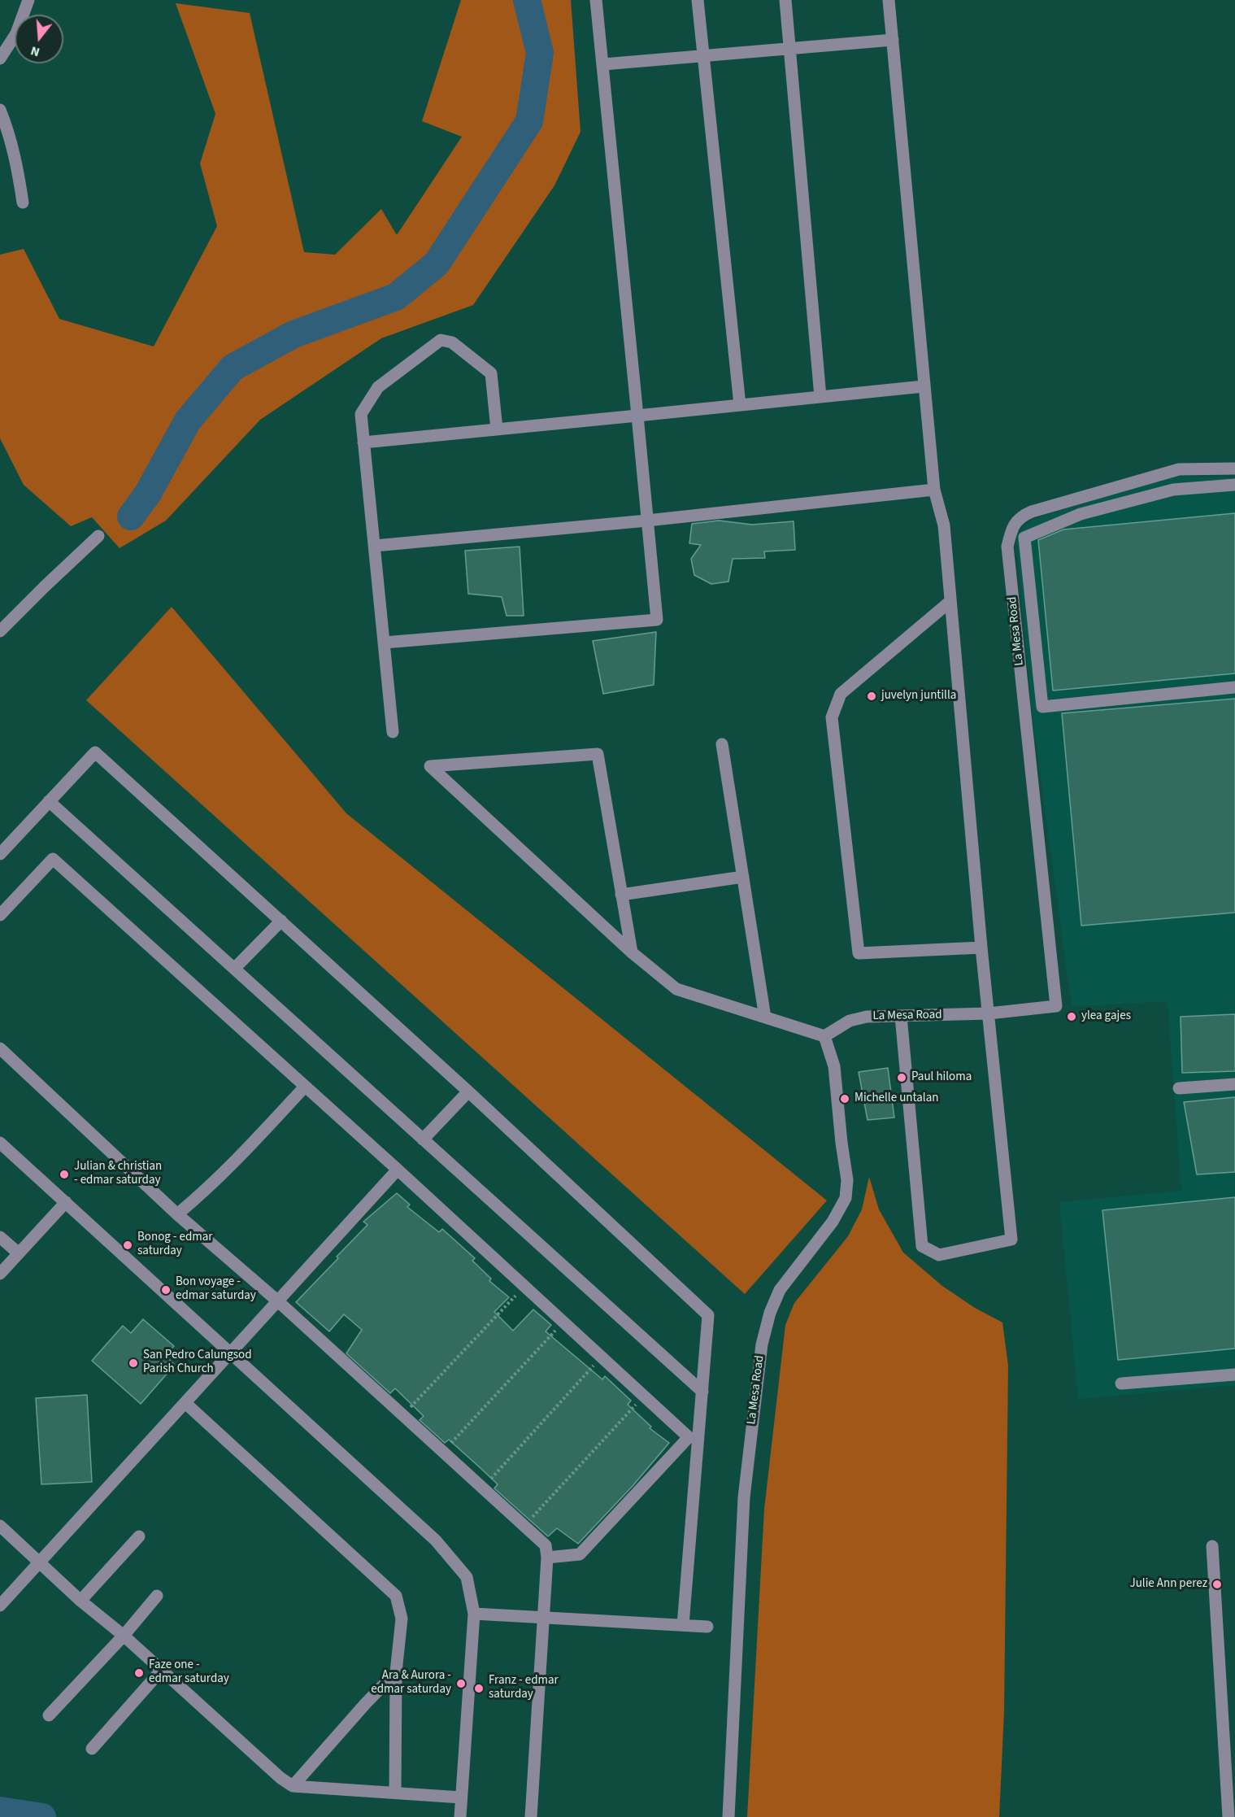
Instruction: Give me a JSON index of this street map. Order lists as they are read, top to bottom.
{
  "streets": {
    "street": ["La Mesa Road"]
  },
  "places": [
    "juvelyn juntilla",
    "ylea gajes",
    "Paul hiloma",
    "Michelle untalan",
    "Julian & christian - edmar saturday",
    "Bonog - edmar saturday",
    "Bon voyage - edmar saturday",
    "San Pedro Calungsod Parish Church",
    "Julie Ann perez",
    "Faze one - edmar saturday",
    "Ara & Aurora - edmar saturday",
    "Franz - edmar saturday"
  ],
  "north": "bottom"
}
